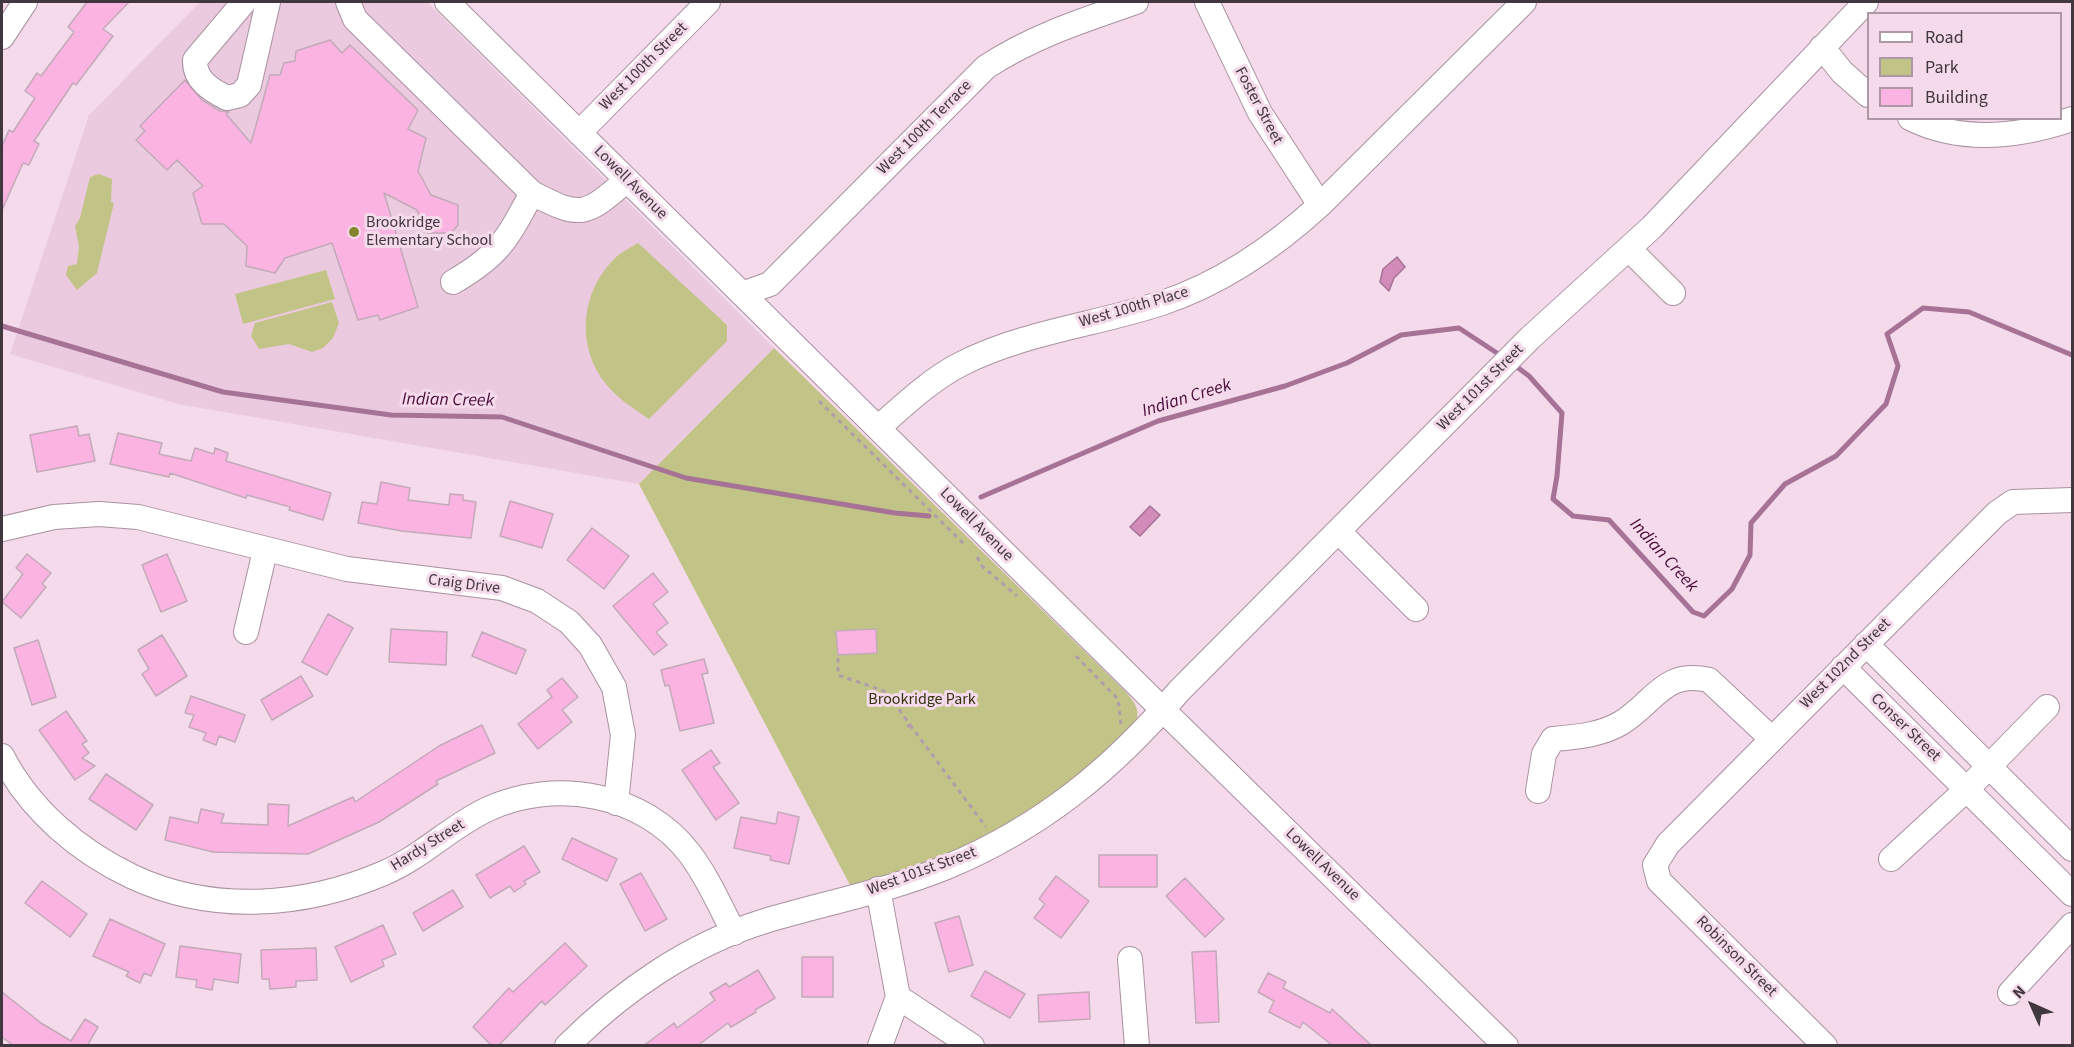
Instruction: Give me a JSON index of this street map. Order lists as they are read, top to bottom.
{
  "streets": {
    "street": [
      "West 100th Street",
      "Foster Street",
      "West 100th Terrace",
      "Lowell Avenue",
      "West 100th Place",
      "West 101st Street",
      "Craig Drive",
      "West 102nd Street",
      "Conser Street",
      "Hardy Street",
      "Robinson Street"
    ]
  },
  "crossings": [
    ["West 100th Street", "Lowell Avenue"],
    ["Foster Street", "West 100th Place"],
    ["West 100th Terrace", "Lowell Avenue"],
    ["Lowell Avenue", "West 100th Place"],
    ["Lowell Avenue", "West 101st Street"],
    ["West 101st Street", "Hardy Street"],
    ["Craig Drive", "Hardy Street"],
    ["West 102nd Street", "Conser Street"],
    ["West 102nd Street", "Robinson Street"]
  ],
  "water": ["Indian Creek"],
  "parks": ["Brookridge Park"],
  "places": ["Brookridge Elementary School"],
  "legend": ["Road", "Park", "Building"],
  "north": "top left"
}
